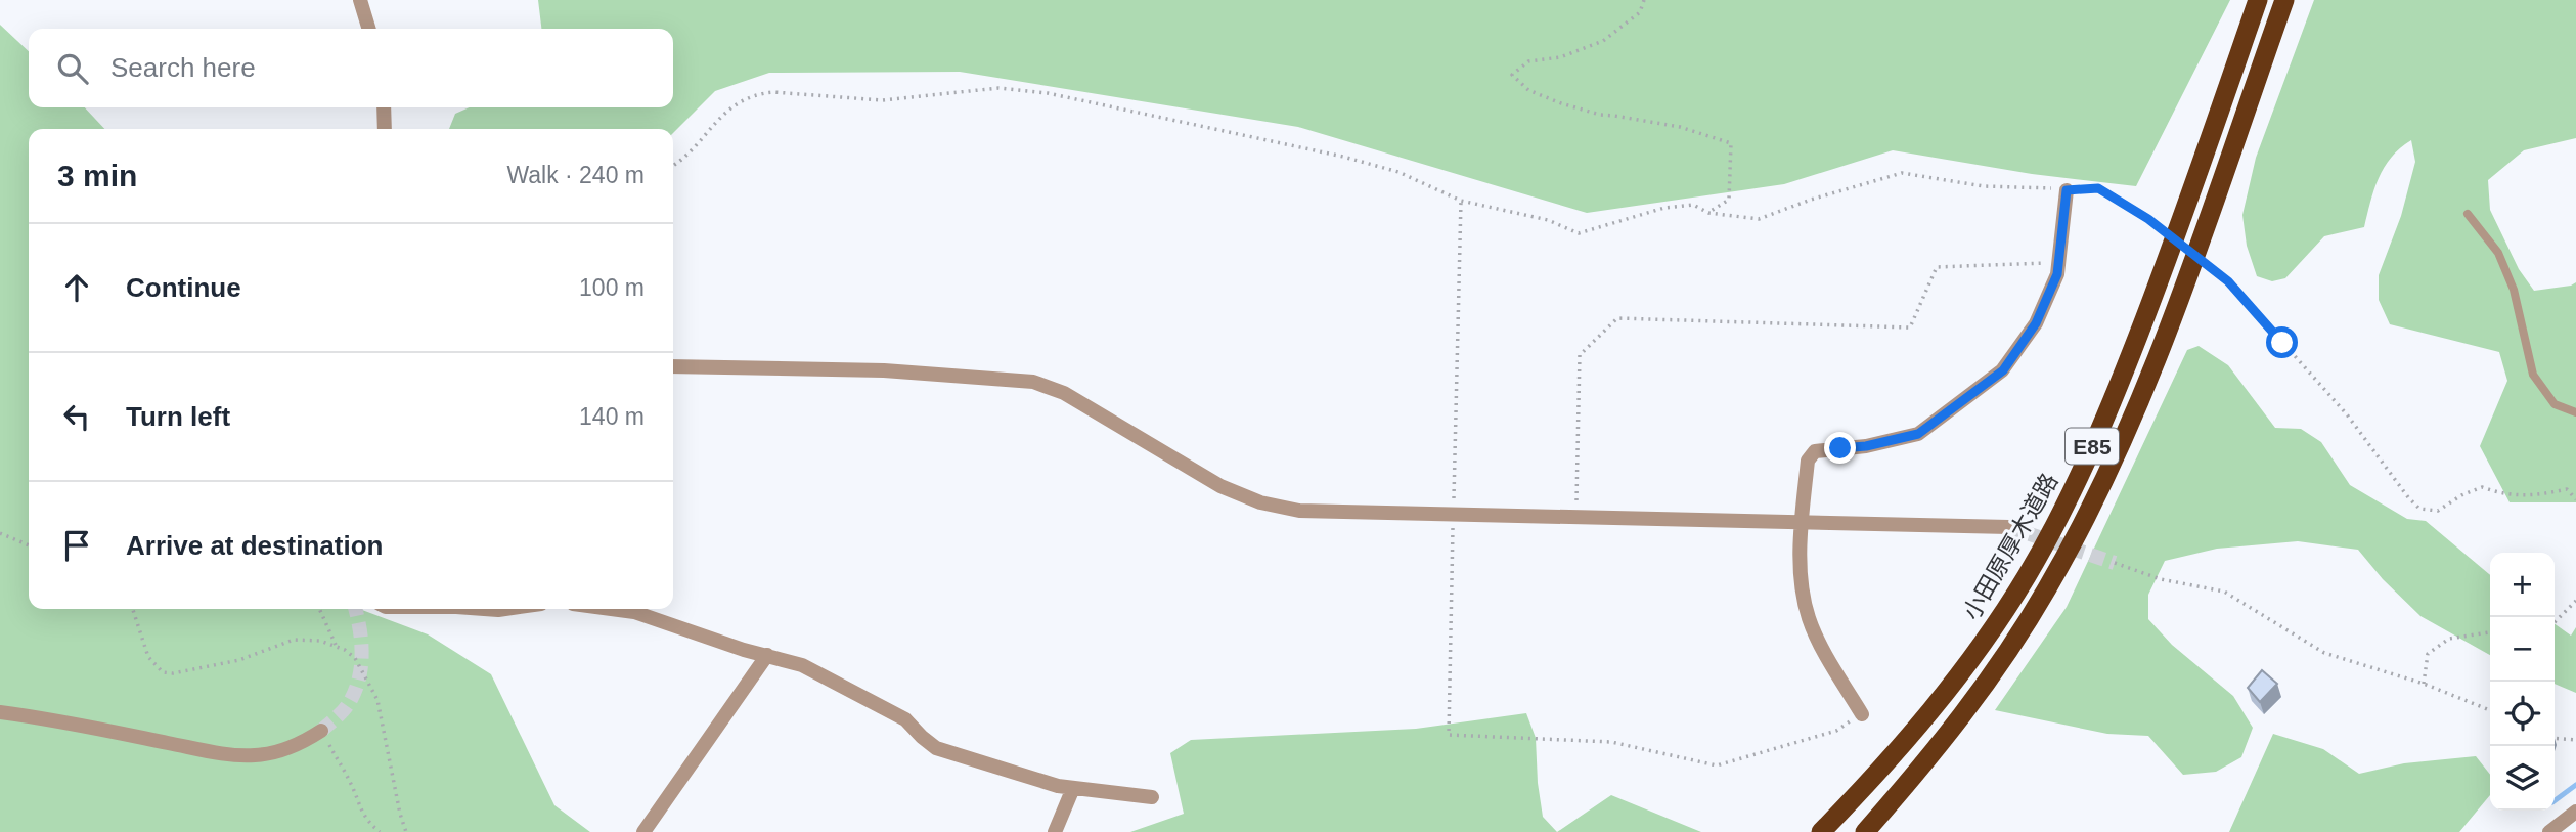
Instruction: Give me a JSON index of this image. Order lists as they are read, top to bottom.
{
  "streets": {
    "highway": ["E85", "小田原厚木道路"]
  },
  "page": {
    "search": "Search here",
    "heading": ["3 min", "Walk · 240 m"],
    "list": [
      ["Continue", "100 m"],
      ["Turn left", "140 m"],
      "Arrive at destination"
    ],
    "map_buttons": ["+", "−"]
  }
}
